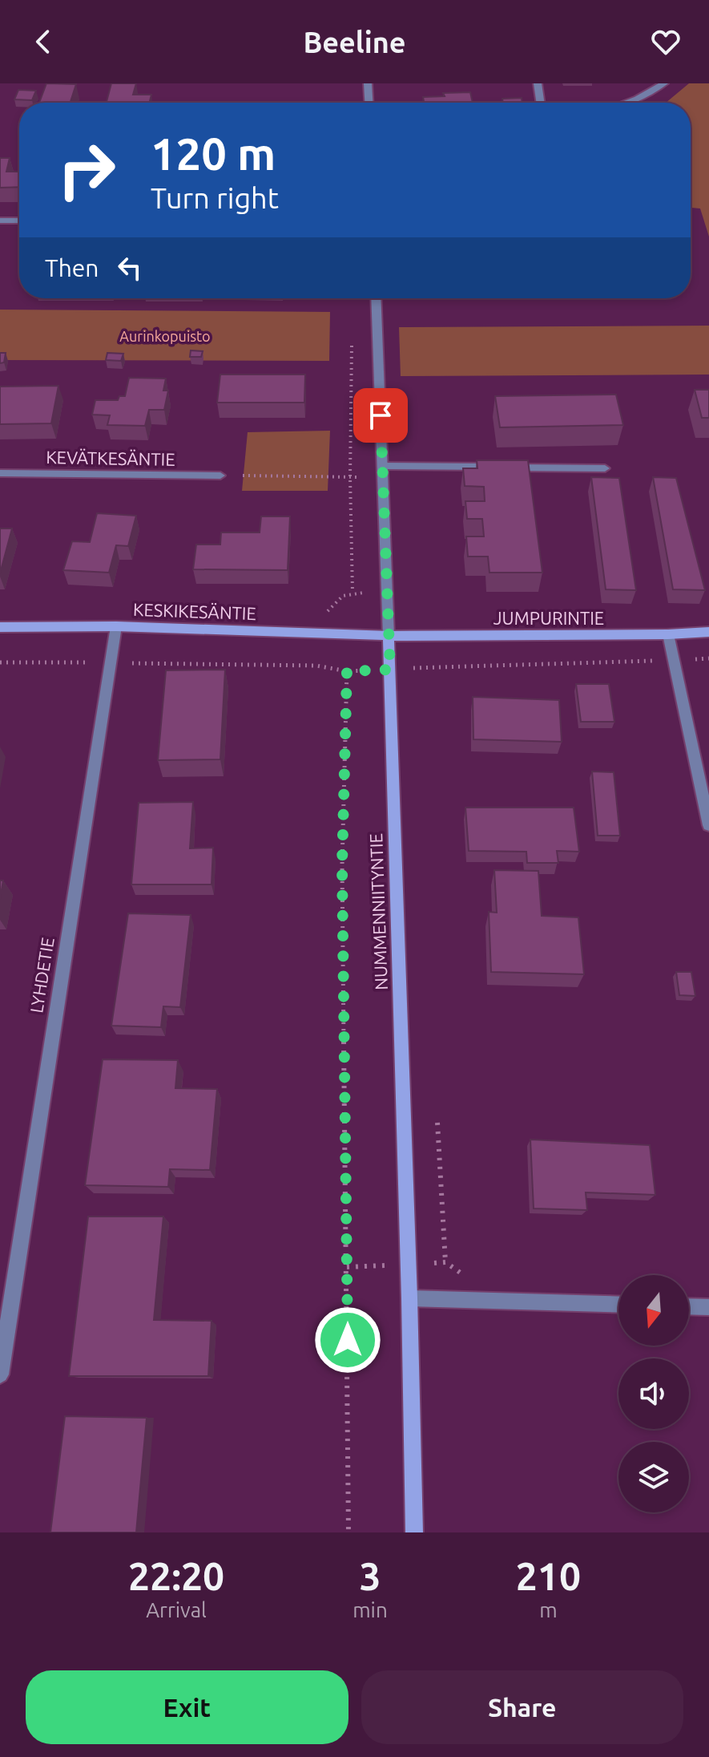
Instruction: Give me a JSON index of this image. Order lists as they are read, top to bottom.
{
  "streets": {
    "street": [
      "KEVÄTKESÄNTIE",
      "KESKIKESÄNTIE",
      "JUMPURINTIE",
      "NUMMENNIITYNTIE",
      "LYHDETIE"
    ]
  },
  "crossings": [
    ["KESKIKESÄNTIE", "JUMPURINTIE"],
    ["KESKIKESÄNTIE", "NUMMENNIITYNTIE"],
    ["KESKIKESÄNTIE", "LYHDETIE"],
    ["JUMPURINTIE", "NUMMENNIITYNTIE"]
  ],
  "parks": ["Aurinkopuisto"],
  "north": "bottom",
  "page": {
    "header": "Beeline",
    "turn": ["120 m", "Turn right"],
    "then": "Then",
    "eta": [
      "22:20",
      "Arrival",
      "3",
      "min",
      "210",
      "m"
    ],
    "buttons": ["Exit", "Share"]
  }
}
